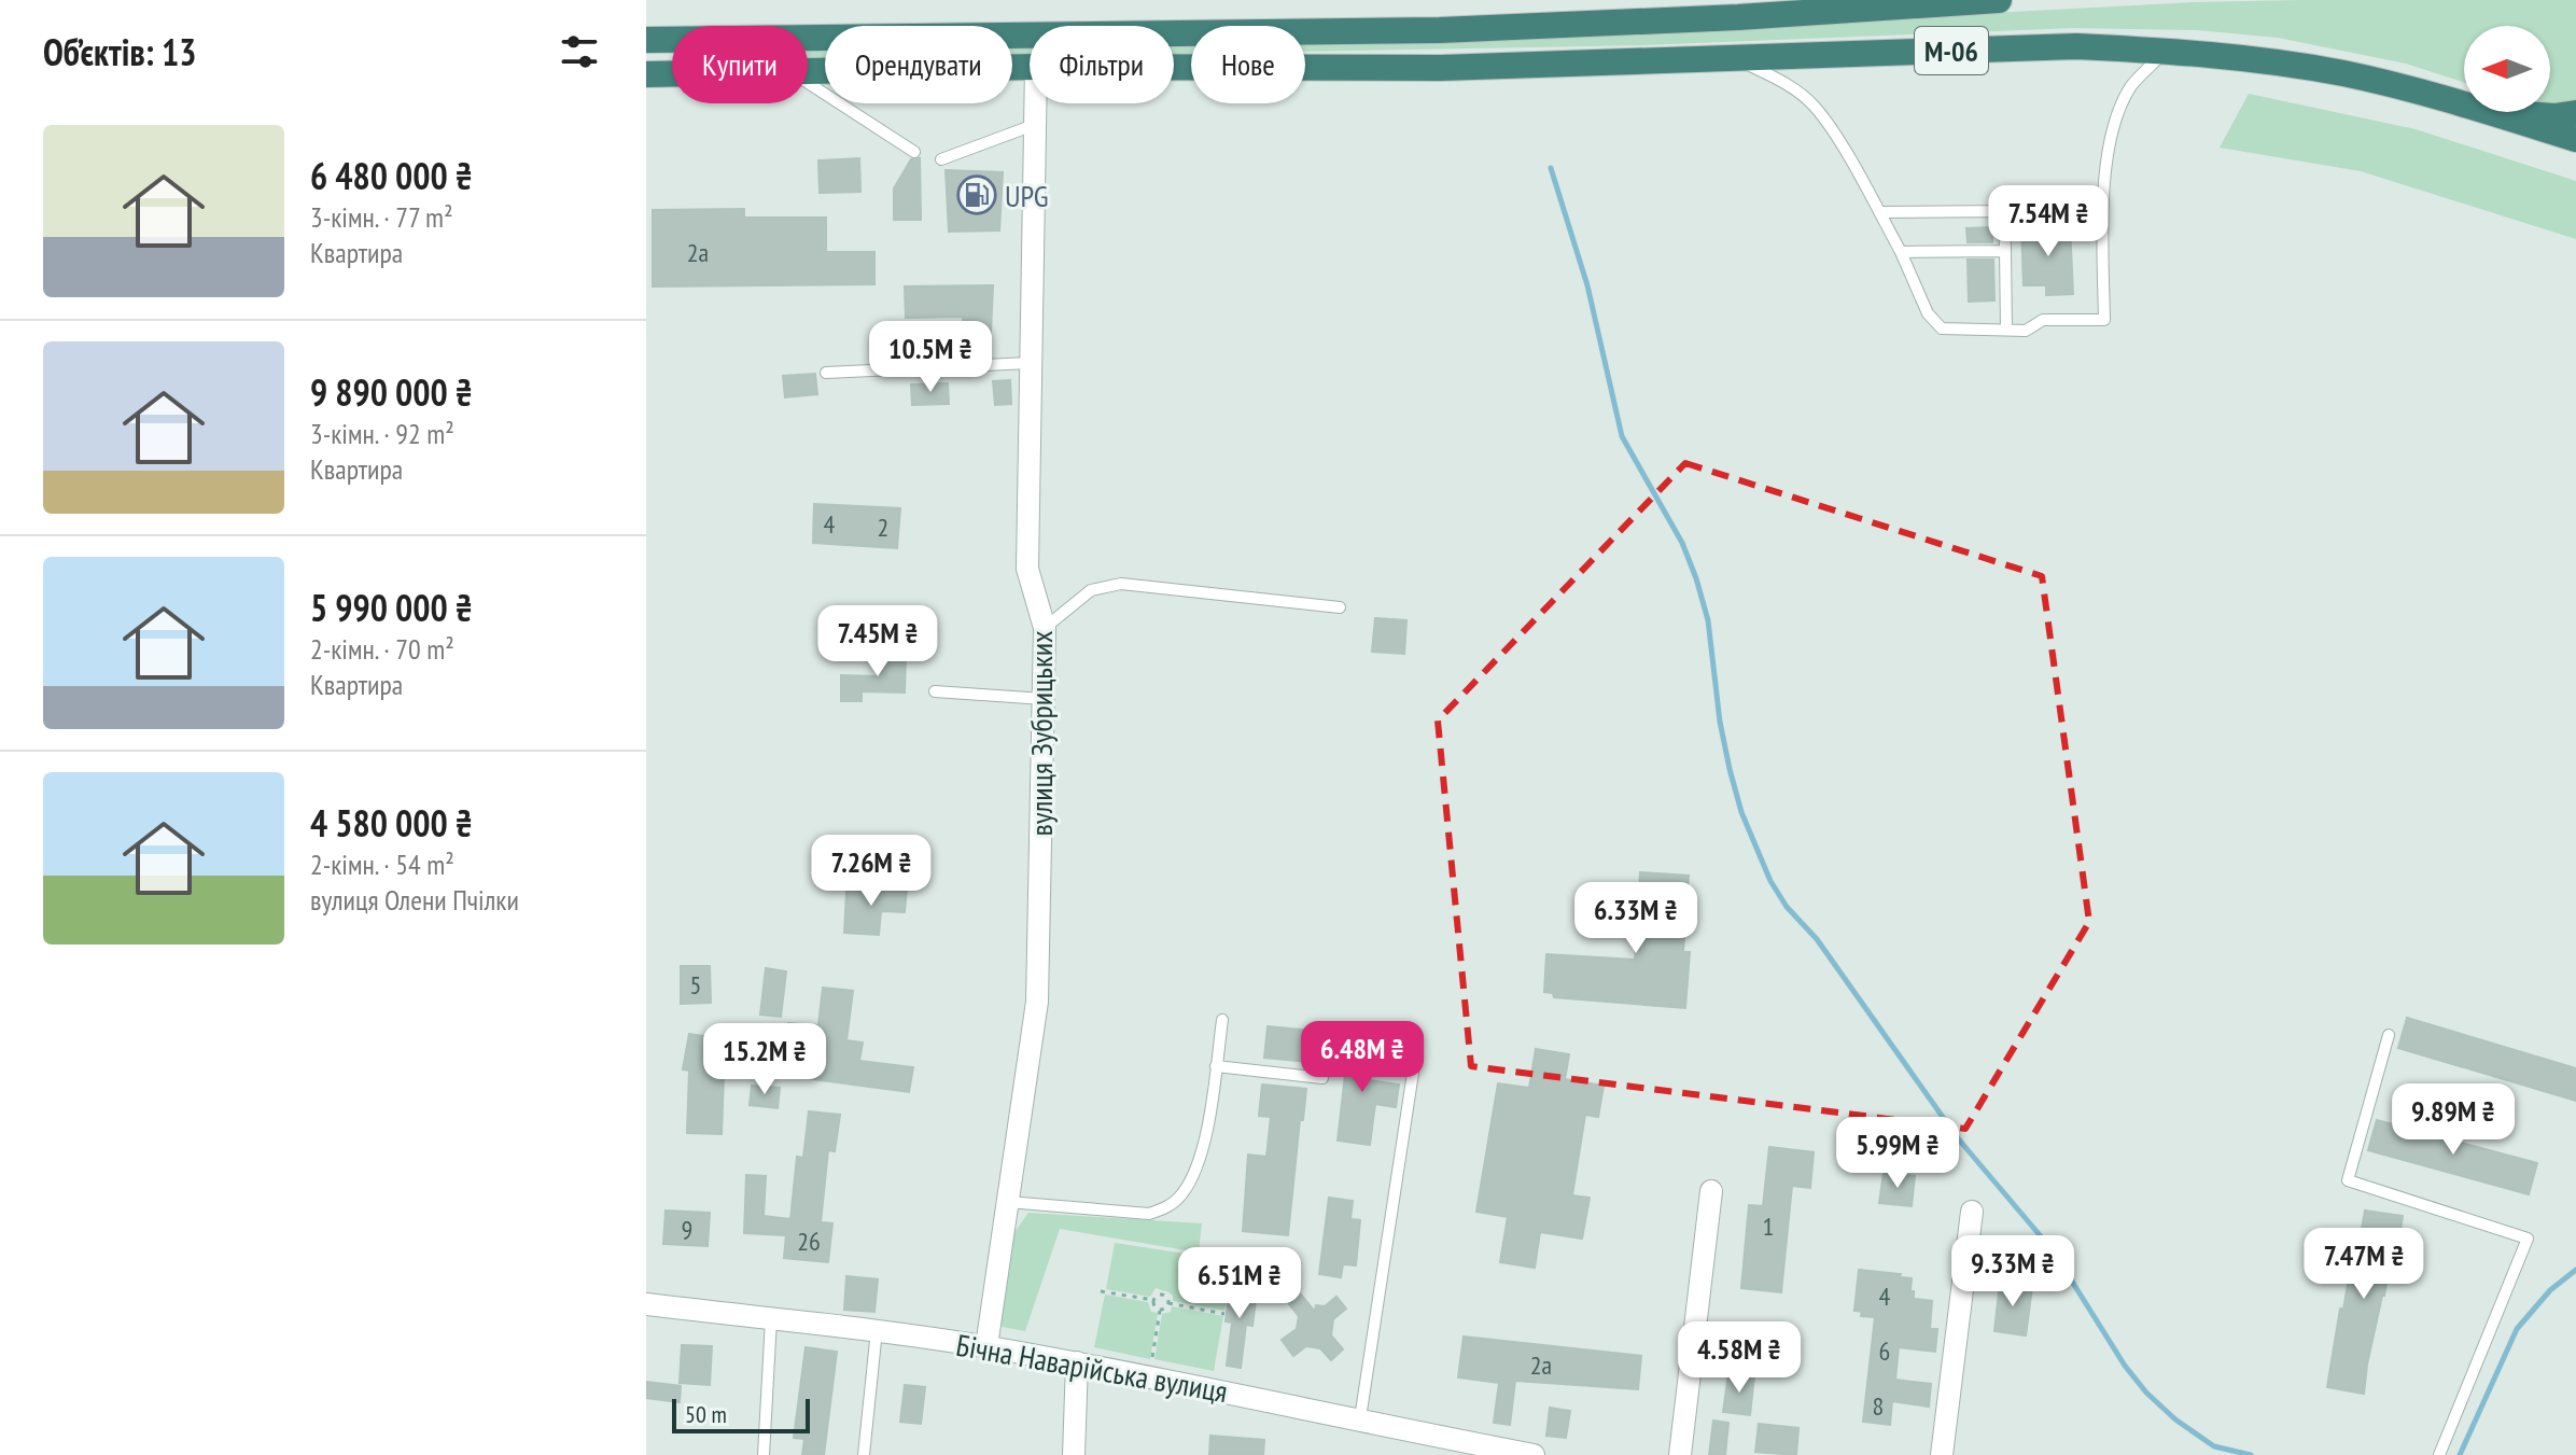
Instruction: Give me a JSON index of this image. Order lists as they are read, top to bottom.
{
  "streets": {
    "highway": ["М-06"],
    "street": ["вулиця Зубрицьких", "Бічна Наварійська вулиця"]
  },
  "crossings": [
    ["вулиця Зубрицьких", "Бічна Наварійська вулиця"]
  ],
  "places": {
    "fuel station": ["UPG"]
  },
  "house_numbers": [
    "2а",
    "4",
    "2",
    "5",
    "1",
    "9",
    "26",
    "4",
    "6",
    "2а",
    "8"
  ],
  "scale_bar": "50 m",
  "north": "left",
  "page": {
    "heading": "Об’єктів: 13",
    "chip": [
      "Купити",
      "Орендувати",
      "Фільтри",
      "Нове"
    ],
    "list": [
      {
        "name": "6 480 000 ₴",
        "note": "3-кімн. · 77 m² · Квартира"
      },
      {
        "name": "9 890 000 ₴",
        "note": "3-кімн. · 92 m² · Квартира"
      },
      {
        "name": "5 990 000 ₴",
        "note": "2-кімн. · 70 m² · Квартира"
      },
      {
        "name": "4 580 000 ₴",
        "note": "2-кімн. · 54 m² · вулиця Олени Пчілки"
      }
    ],
    "price": [
      "7.54M ₴",
      "10.5M ₴",
      "7.45M ₴",
      "7.26M ₴",
      "6.33M ₴",
      "6.48M ₴",
      "15.2M ₴",
      "9.89M ₴",
      "5.99M ₴",
      "7.47M ₴",
      "9.33M ₴",
      "6.51M ₴",
      "4.58M ₴"
    ],
    "scale": "50 m"
  }
}
